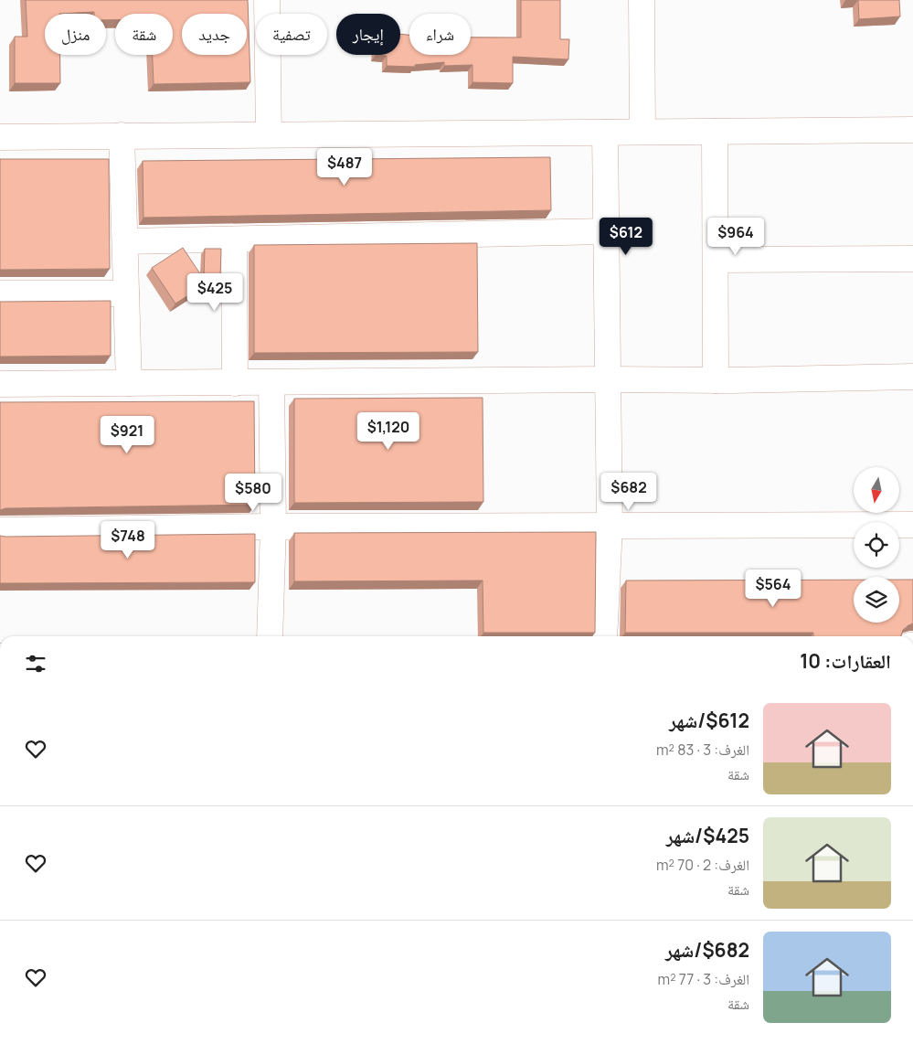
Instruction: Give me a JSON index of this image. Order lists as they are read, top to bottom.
{
  "north": "bottom",
  "page": {
    "chip": [
      "شراء",
      "إيجار",
      "تصفية",
      "جديد",
      "شقة",
      "منزل"
    ],
    "price": [
      "$487",
      "$612",
      "$964",
      "$425",
      "$1,120",
      "$921",
      "$682",
      "$580",
      "$748",
      "$564"
    ],
    "heading": "العقارات: 10",
    "list": [
      {
        "name": "$612/شهر",
        "note": "الغرف: 3 · 83 m² · شقة"
      },
      {
        "name": "$425/شهر",
        "note": "الغرف: 2 · 70 m² · شقة"
      },
      {
        "name": "$682/شهر",
        "note": "الغرف: 3 · 77 m² · شقة"
      }
    ]
  }
}
